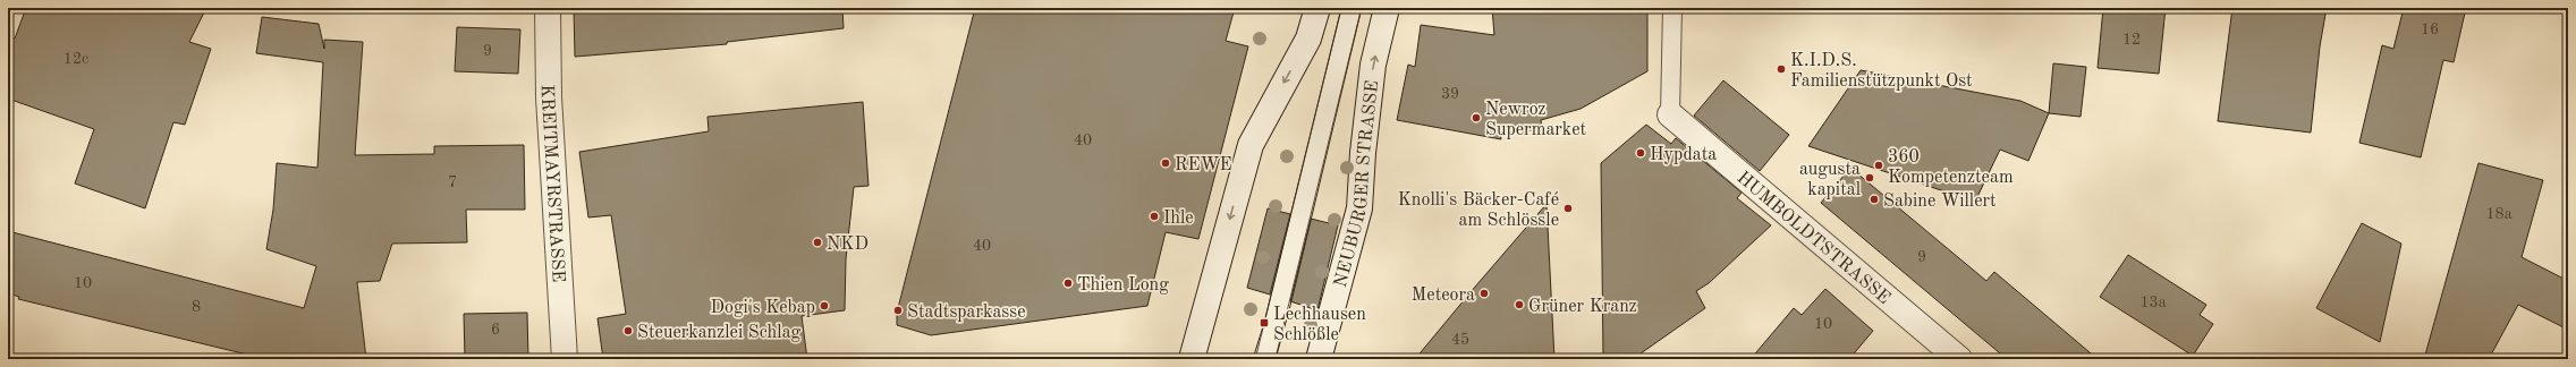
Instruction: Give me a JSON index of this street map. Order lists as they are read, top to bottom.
{
  "streets": {
    "street": ["KREITMAYRSTRASSE", "NEUBURGER STRASSE", "HUMBOLDTSTRASSE"]
  },
  "places": {
    "other": [
      "K.I.D.S. Familienstützpunkt Ost",
      "Newroz Supermarket",
      "Hypdata",
      "REWE",
      "360 Kompetenzteam",
      "augusta kapital",
      "Sabine Willert",
      "Knolli's Bäcker-Café am Schlössle",
      "Ihle",
      "NKD",
      "Thien Long",
      "Meteora",
      "Grüner Kranz",
      "Dogi's Kebap",
      "Stadtsparkasse",
      "Steuerkanzlei Schlag"
    ],
    "transit": ["Lechhausen Schlößle"]
  },
  "house_numbers": [
    "16",
    "12",
    "9",
    "12c",
    "39",
    "40",
    "7",
    "18a",
    "40",
    "9",
    "10",
    "13a",
    "8",
    "10",
    "6",
    "45"
  ]
}
